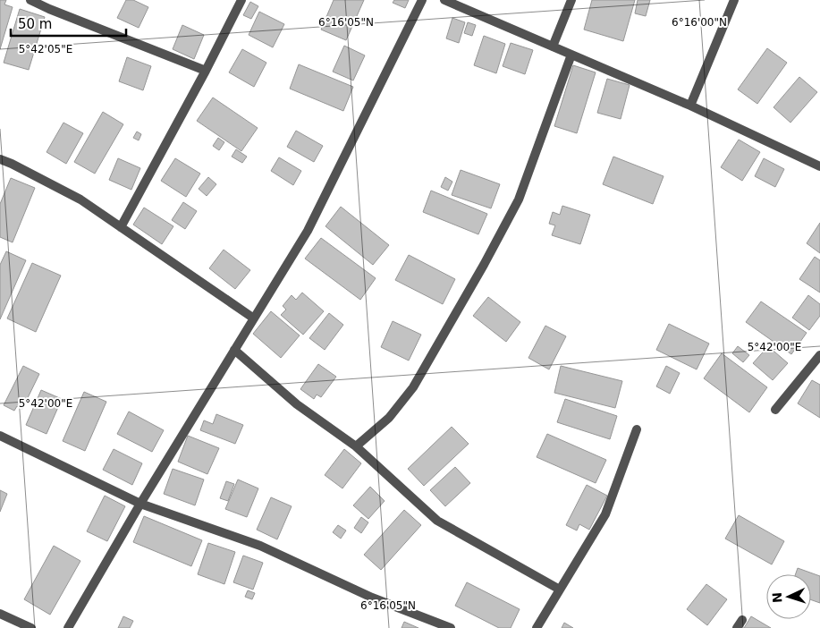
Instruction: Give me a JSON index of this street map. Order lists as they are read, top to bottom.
{
  "scale_bar": "50 m",
  "north": "left",
  "coordinates": [
    "6°16'05\"N",
    "6°16'00\"N",
    "5°42'05\"E",
    "5°42'00\"E"
  ]
}
